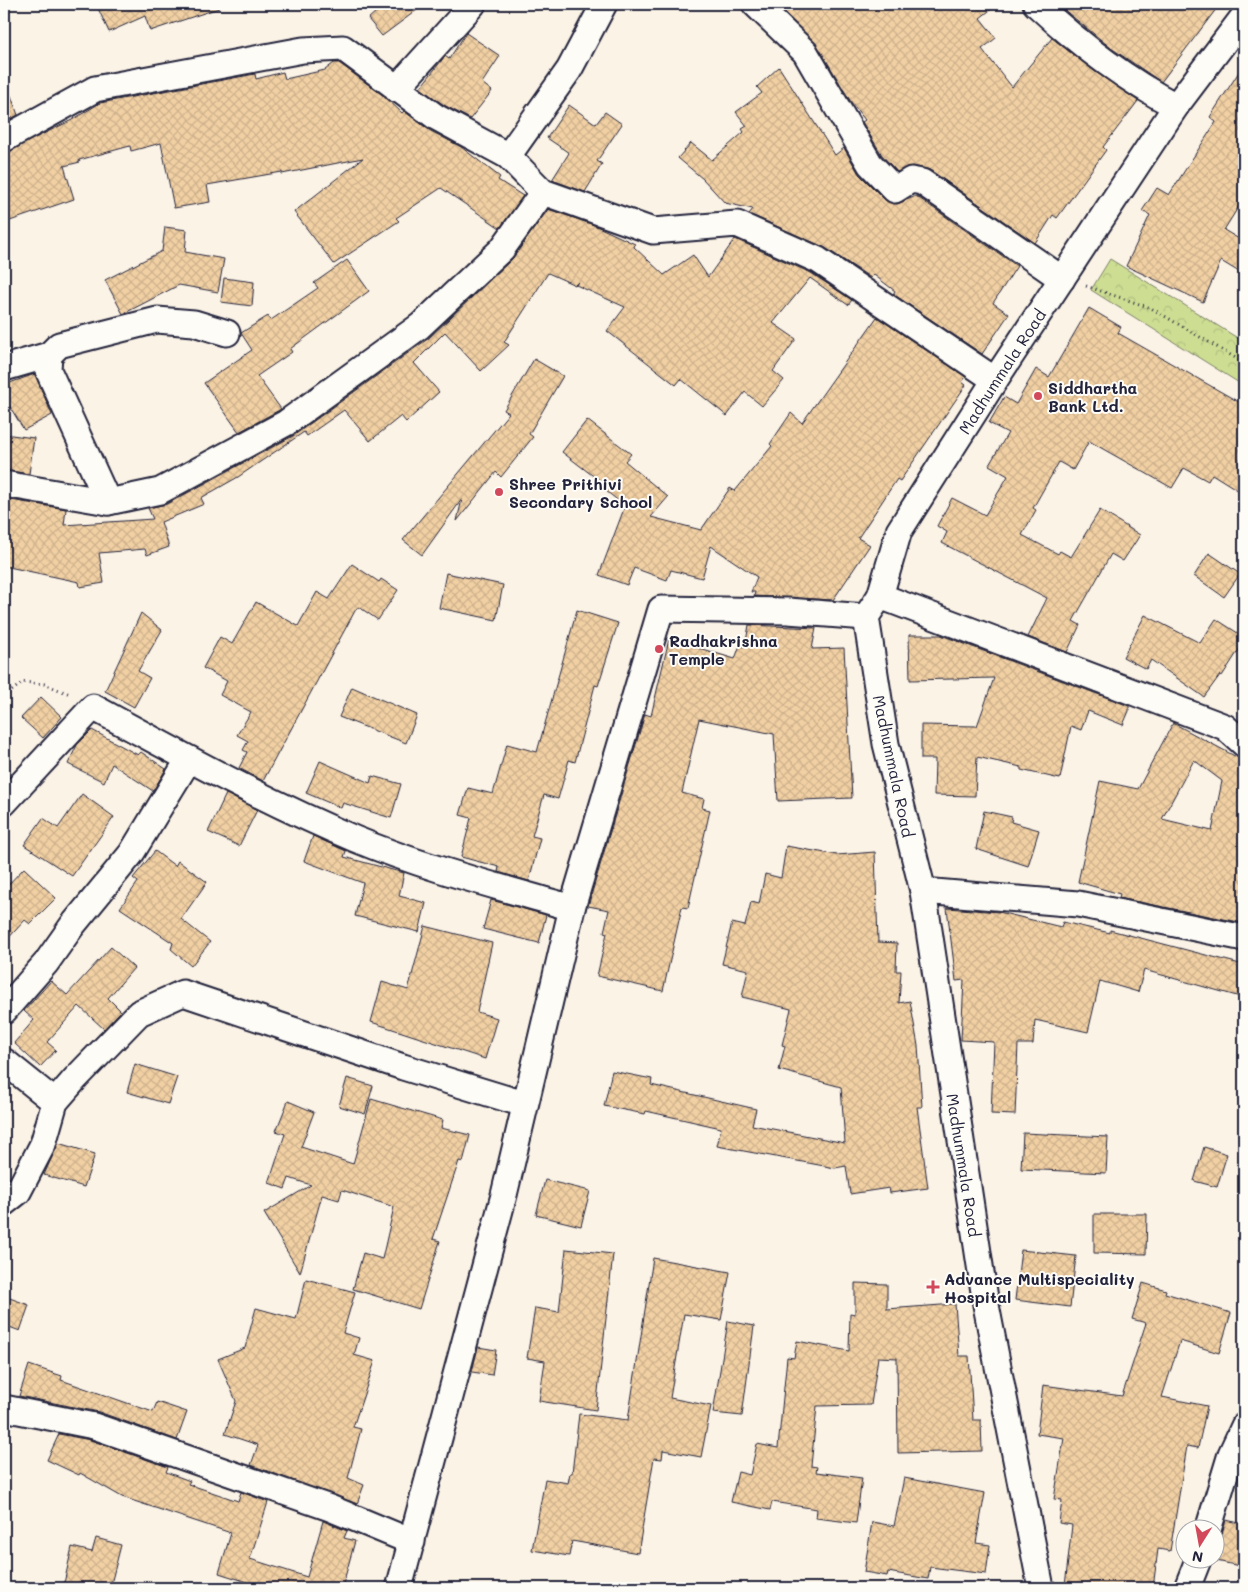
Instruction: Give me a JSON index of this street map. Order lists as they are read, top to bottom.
{
  "streets": {
    "street": ["Madhummala Road"]
  },
  "places": {
    "other": ["Siddhartha Bank Ltd.", "Shree Prithivi Secondary School", "Radhakrishna Temple"],
    "health": ["Advance Multispeciality Hospital"]
  },
  "north": "bottom"
}
